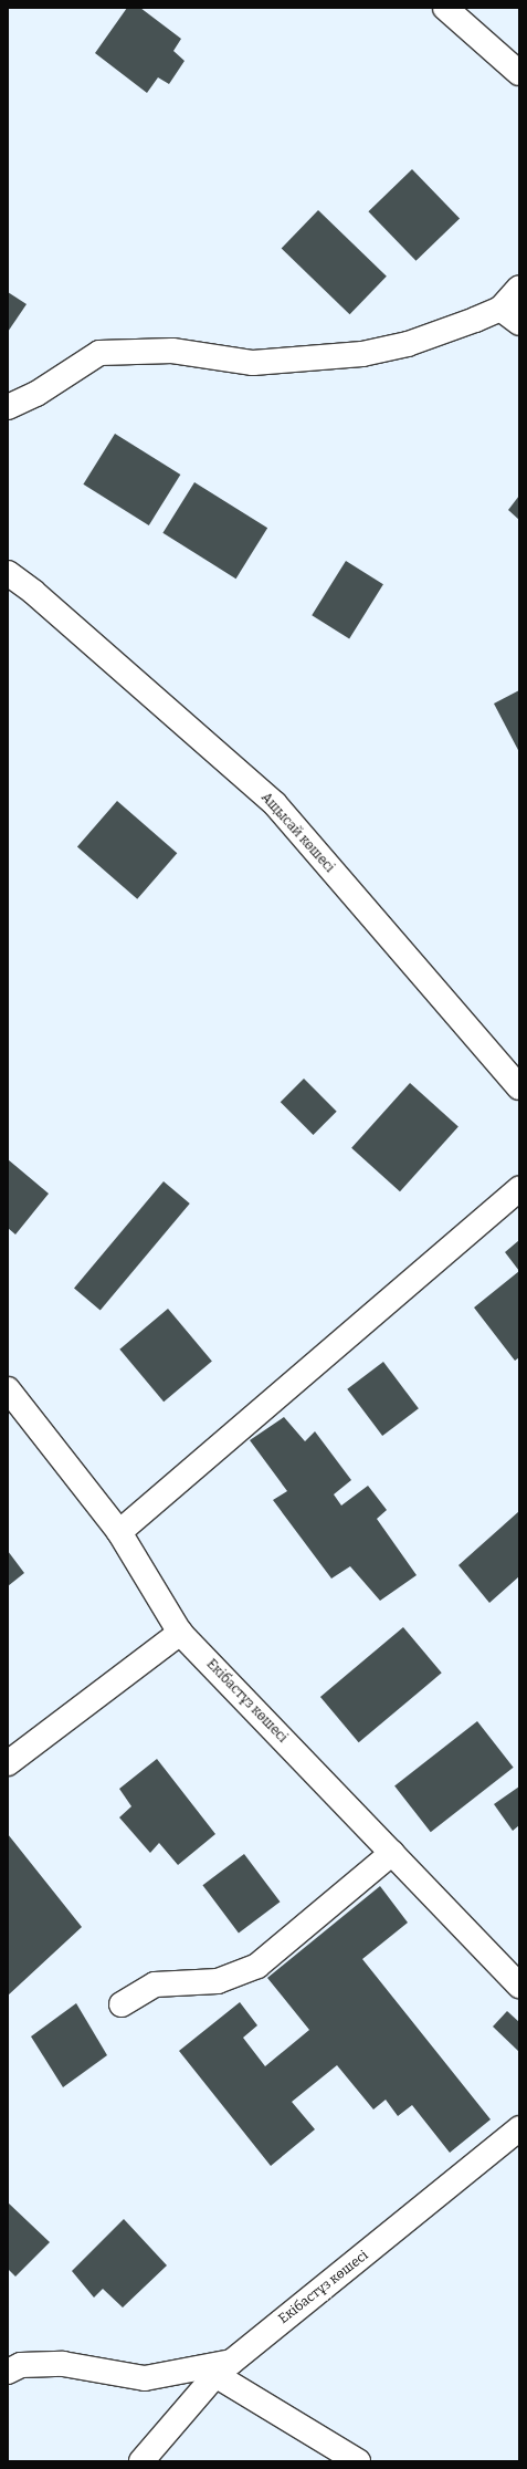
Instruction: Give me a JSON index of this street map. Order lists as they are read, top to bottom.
{
  "streets": {
    "street": ["Ащысай көшесі", "Екібастұз көшесі"]
  }
}
